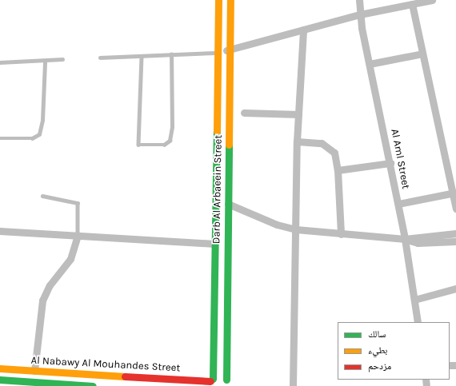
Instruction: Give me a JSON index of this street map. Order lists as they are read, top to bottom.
{
  "streets": {
    "main road": ["Darb Al Arbaeein Street", "Al Nabawy Al Mouhandes Street"],
    "street": ["Al Aml Street"]
  },
  "crossings": [
    ["Darb Al Arbaeein Street", "Al Nabawy Al Mouhandes Street"]
  ],
  "legend": ["سالك", "بطيء", "مزدحم"]
}
